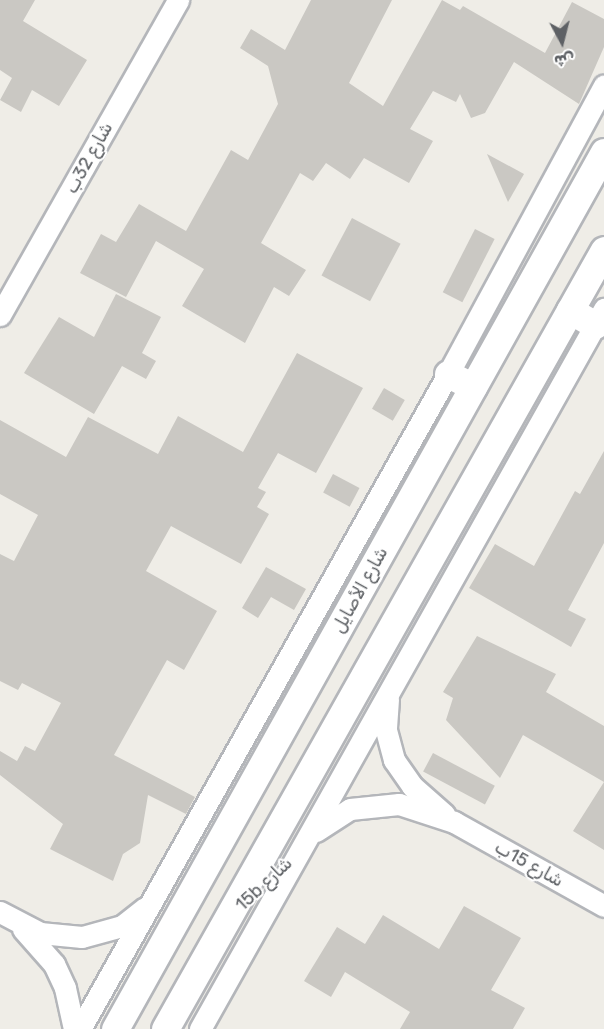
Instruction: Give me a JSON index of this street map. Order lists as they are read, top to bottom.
{
  "streets": {
    "street": [
      "شارع 32ب",
      "شارع الأصايل",
      "شارع 15ب",
      "15b شارع"
    ]
  },
  "crossings": [
    ["شارع 15ب", "15b شارع"]
  ],
  "north": "bottom"
}
